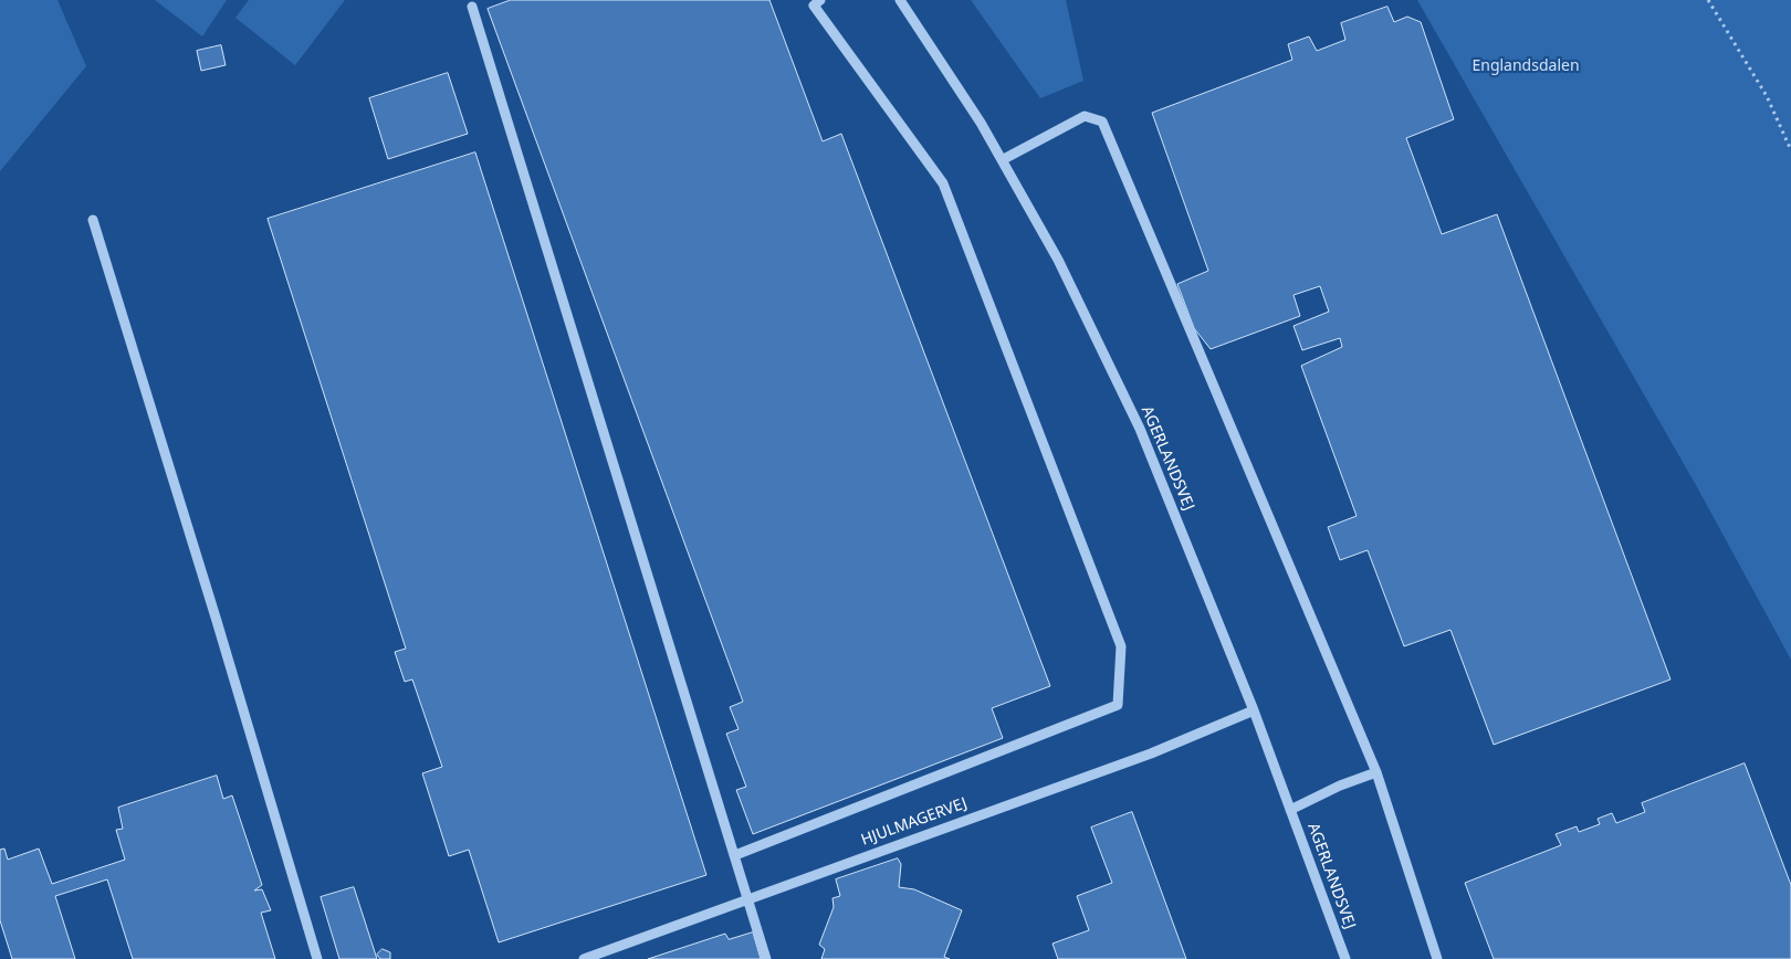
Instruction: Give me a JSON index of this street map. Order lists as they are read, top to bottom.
{
  "streets": {
    "street": ["AGERLANDSVEJ", "HJULMAGERVEJ"]
  },
  "crossings": [
    ["AGERLANDSVEJ", "HJULMAGERVEJ"]
  ],
  "parks": ["Englandsdalen"]
}
